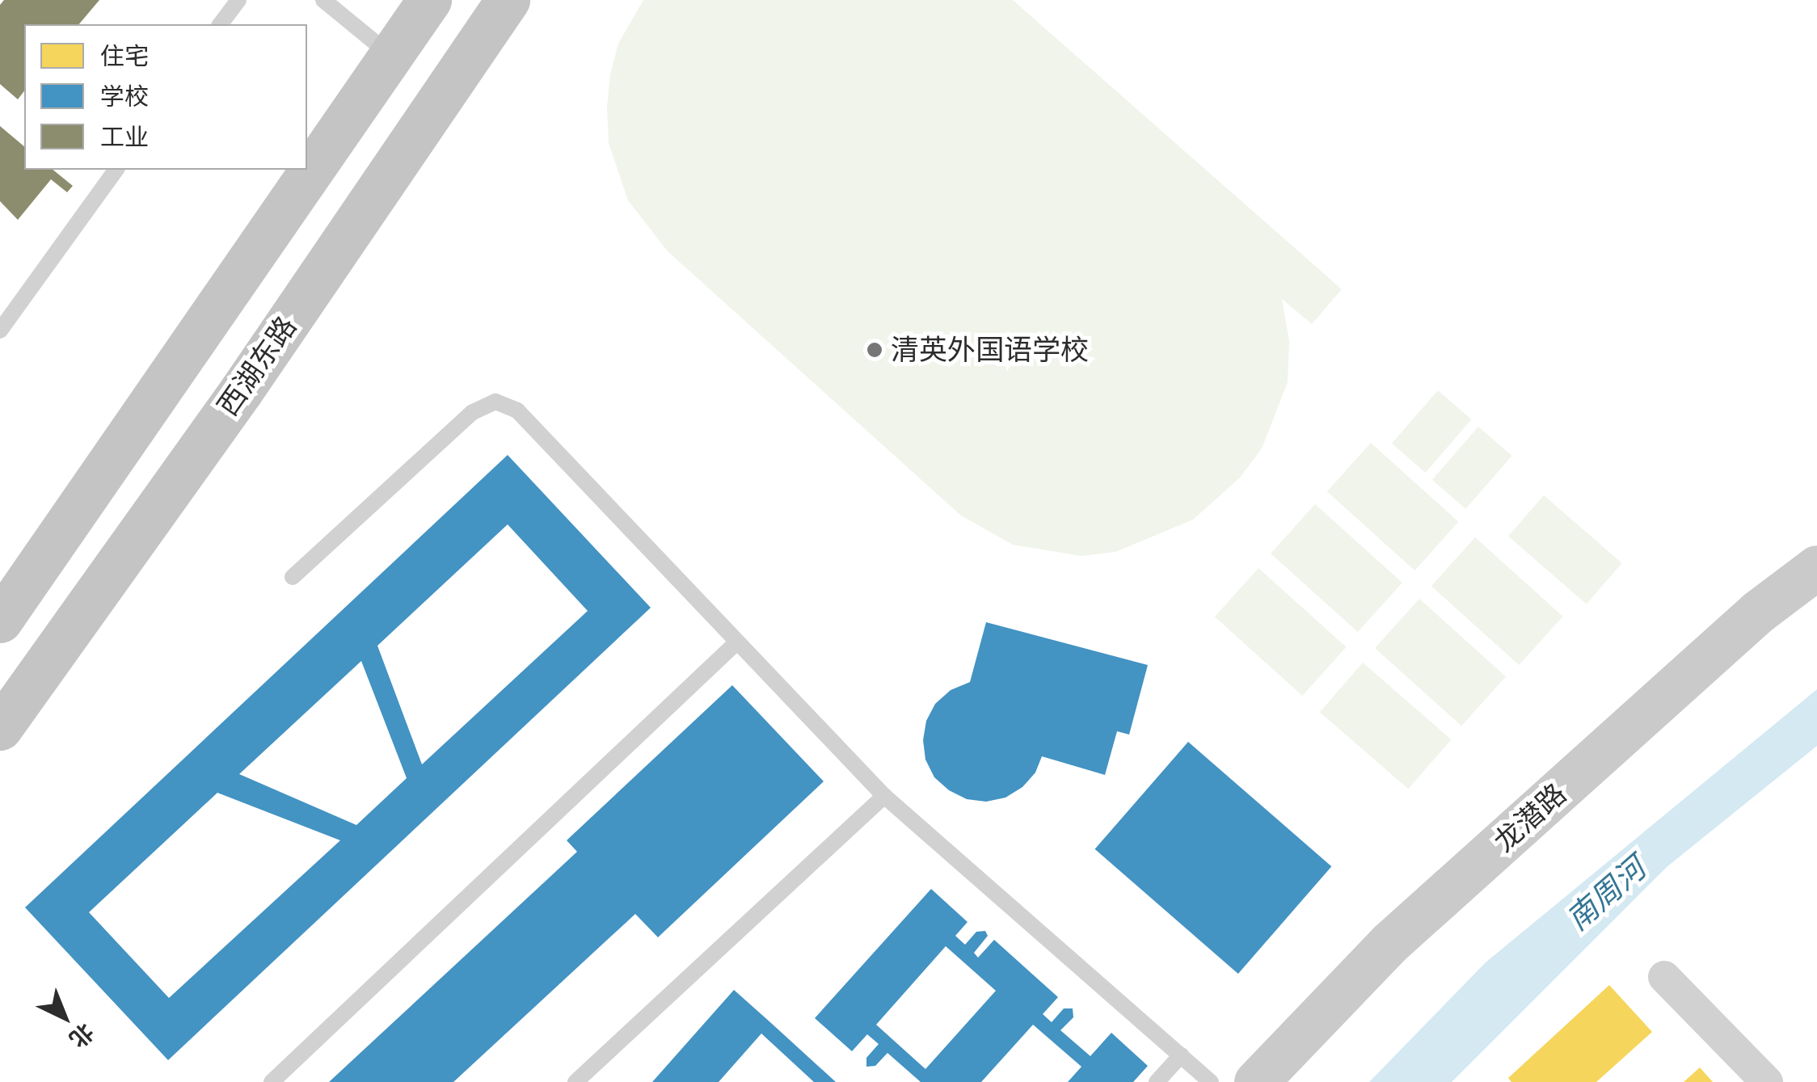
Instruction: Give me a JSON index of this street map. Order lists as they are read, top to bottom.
{
  "streets": {
    "main road": ["西湖东路"],
    "street": ["龙潜路"]
  },
  "water": ["南周河"],
  "places": ["清英外国语学校"],
  "legend": ["住宅", "学校", "工业"],
  "north": "bottom right"
}
